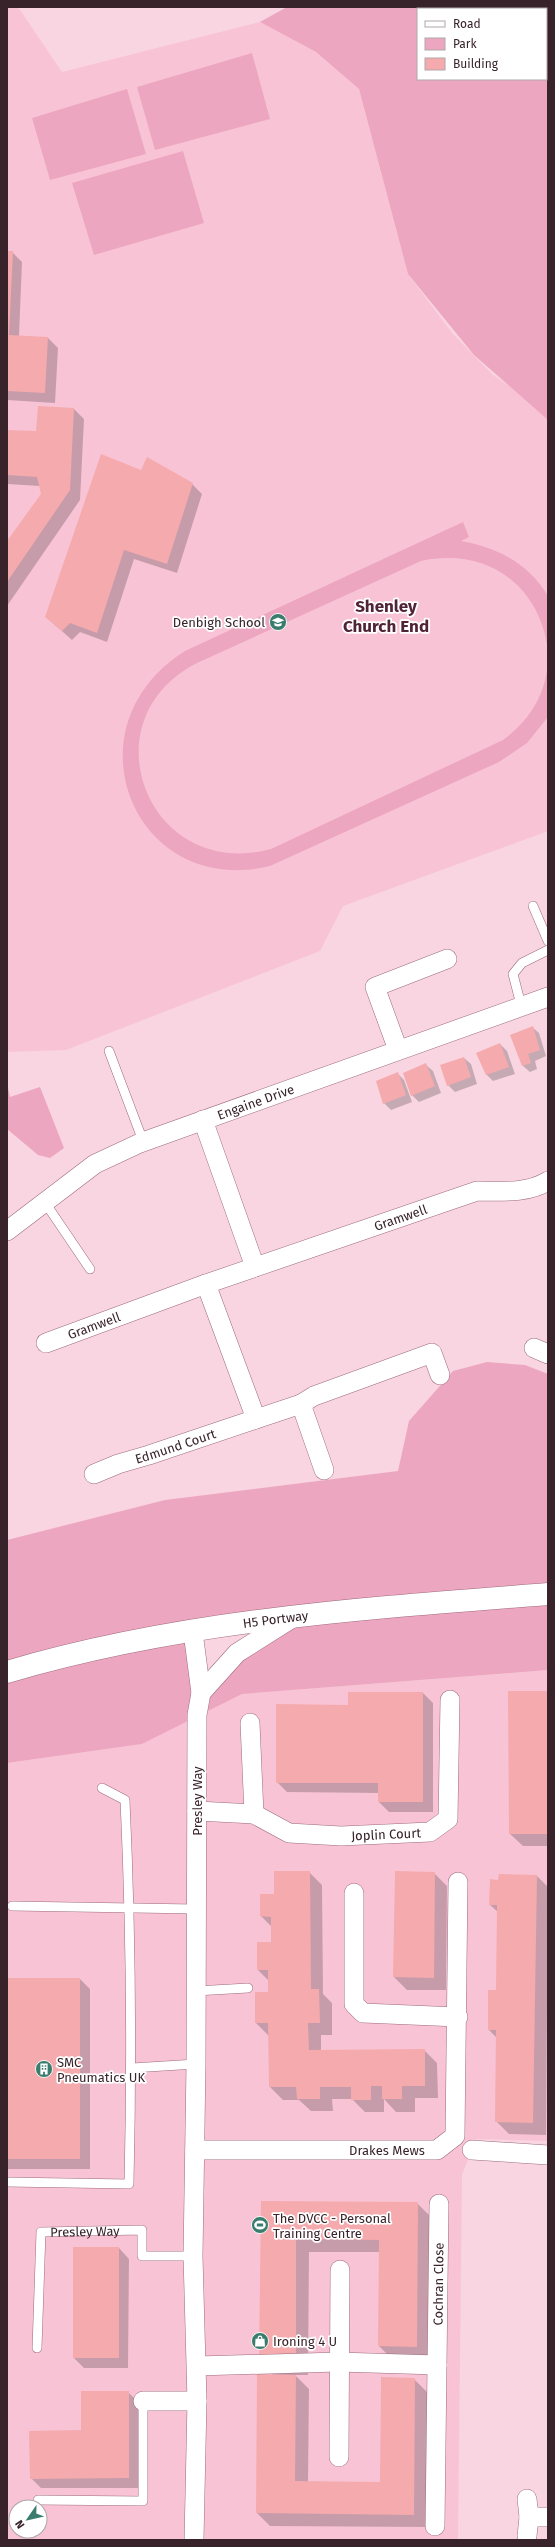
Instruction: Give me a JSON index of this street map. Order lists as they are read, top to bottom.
{
  "streets": {
    "street": [
      "Engaine Drive",
      "Gramwell",
      "Edmund Court",
      "H5 Portway",
      "Presley Way",
      "Joplin Court",
      "Drakes Mews",
      "Cochran Close"
    ]
  },
  "crossings": [
    ["H5 Portway", "Presley Way"],
    ["Presley Way", "Joplin Court"],
    ["Presley Way", "Drakes Mews"]
  ],
  "districts": ["Shenley Church End"],
  "places": {
    "school or university": ["Denbigh School"],
    "building": ["SMC Pneumatics UK"],
    "sports": ["The DVCC - Personal Training Centre"],
    "shop": ["Ironing 4 U"]
  },
  "legend": ["Road", "Park", "Building"],
  "north": "bottom left"
}
